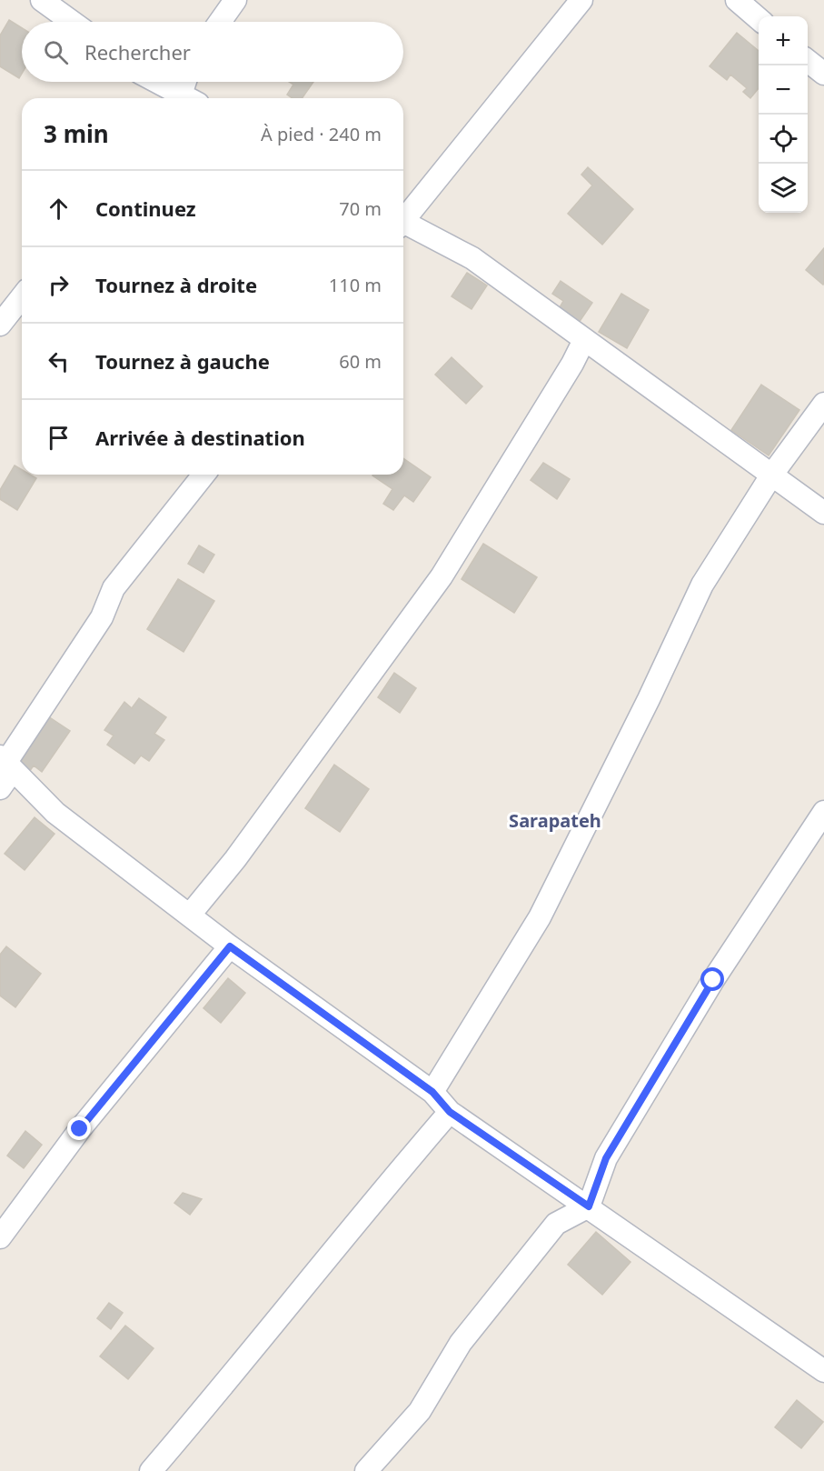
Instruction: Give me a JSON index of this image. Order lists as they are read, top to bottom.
{
  "districts": ["Sarapateh"],
  "page": {
    "map_buttons": ["+", "−"],
    "search": "Rechercher",
    "heading": ["3 min", "À pied · 240 m"],
    "list": [
      ["Continuez", "70 m"],
      ["Tournez à droite", "110 m"],
      ["Tournez à gauche", "60 m"],
      "Arrivée à destination"
    ]
  }
}
